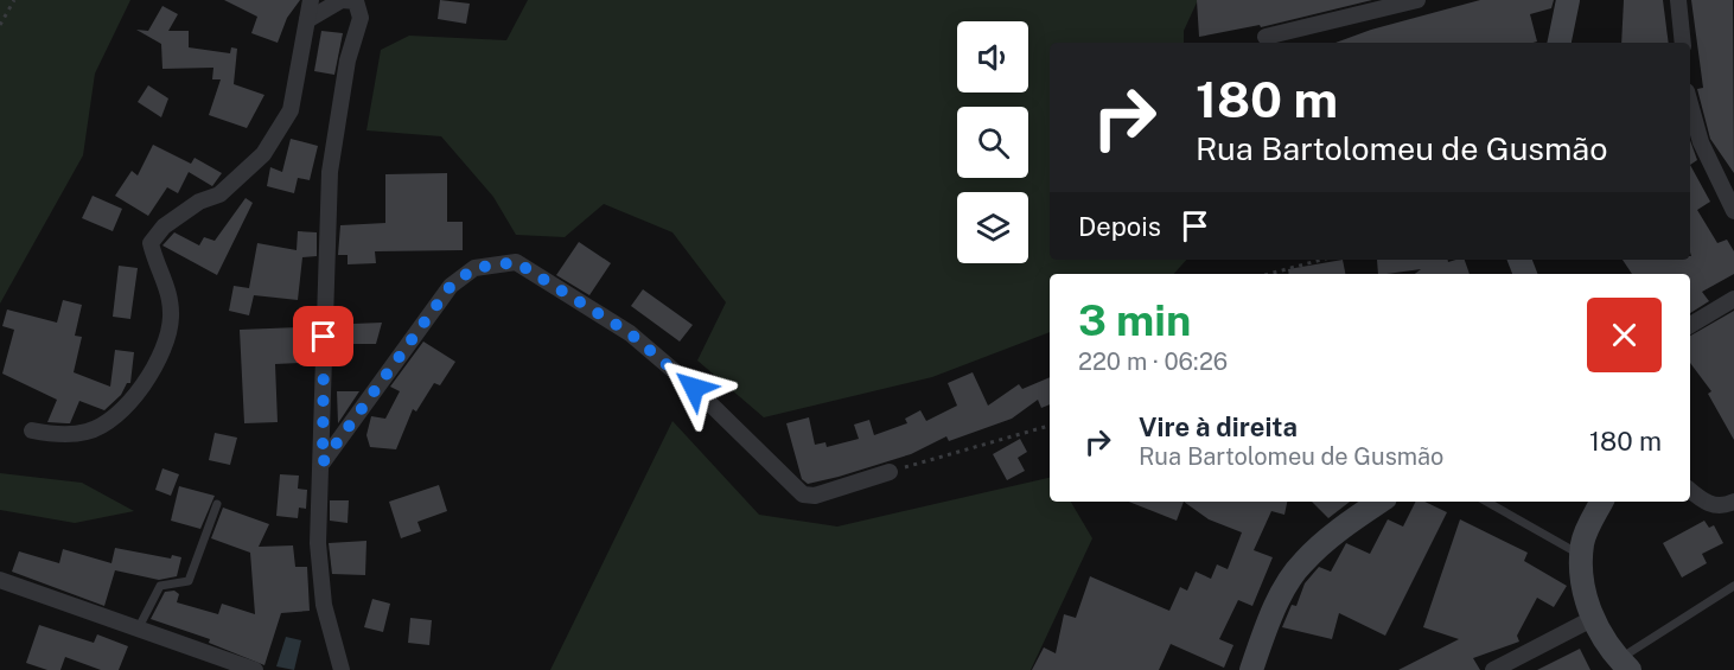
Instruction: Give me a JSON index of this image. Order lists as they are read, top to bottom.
{
  "page": {
    "turn": ["180 m", "Rua Bartolomeu de Gusmão"],
    "then": "Depois",
    "heading": ["3 min", "220 m · 06:26"],
    "list": [
      {
        "name": "Vire à direita",
        "note": "Rua Bartolomeu de Gusmão",
        "value": "180 m"
      }
    ]
  }
}
